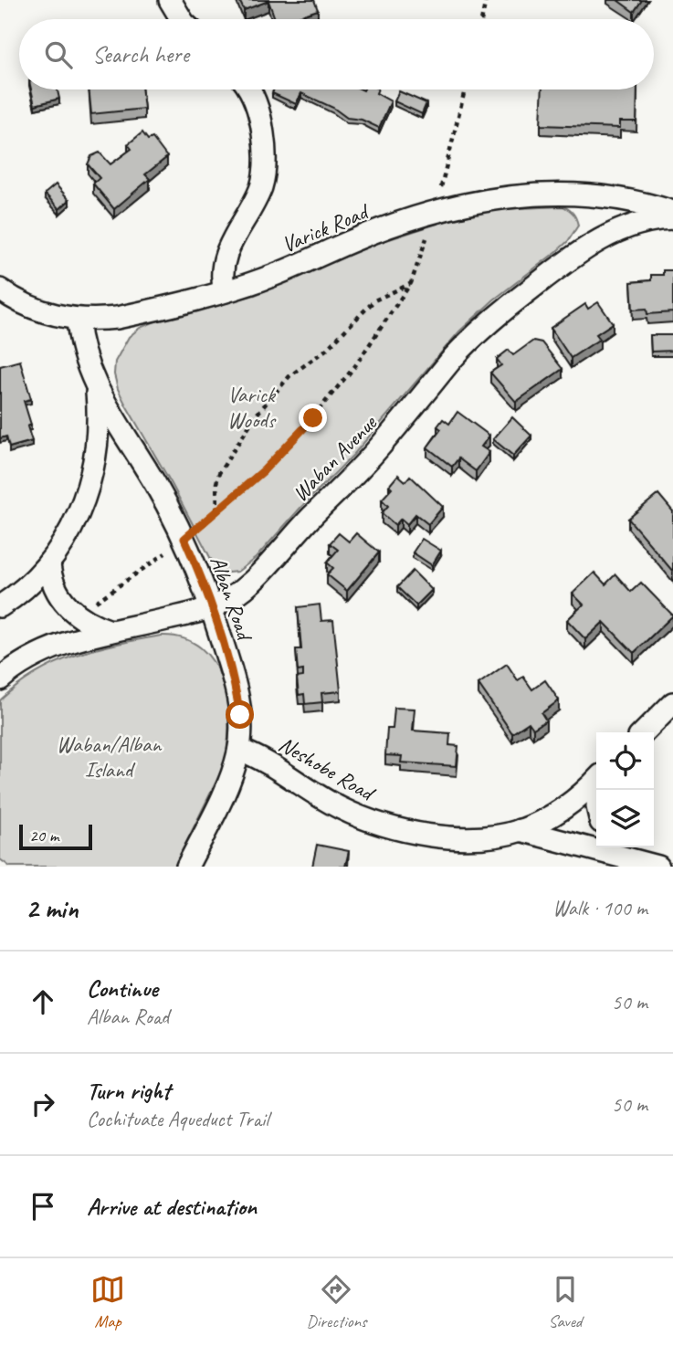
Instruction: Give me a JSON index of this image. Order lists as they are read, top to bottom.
{
  "streets": {
    "street": [
      "Varick Road",
      "Waban Avenue",
      "Alban Road",
      "Neshobe Road"
    ]
  },
  "crossings": [
    ["Varick Road", "Alban Road"],
    ["Waban Avenue", "Alban Road"],
    ["Alban Road", "Neshobe Road"]
  ],
  "parks": ["Varick Woods", "Waban/Alban Island"],
  "scale_bar": "20 m",
  "page": {
    "search": "Search here",
    "scale": "20 m",
    "heading": ["2 min", "Walk · 100 m"],
    "list": [
      ["Continue", "Alban Road", "50 m"],
      ["Turn right", "Cochituate Aqueduct Trail", "50 m"],
      "Arrive at destination"
    ],
    "nav": ["Map", "Directions", "Saved"]
  }
}
